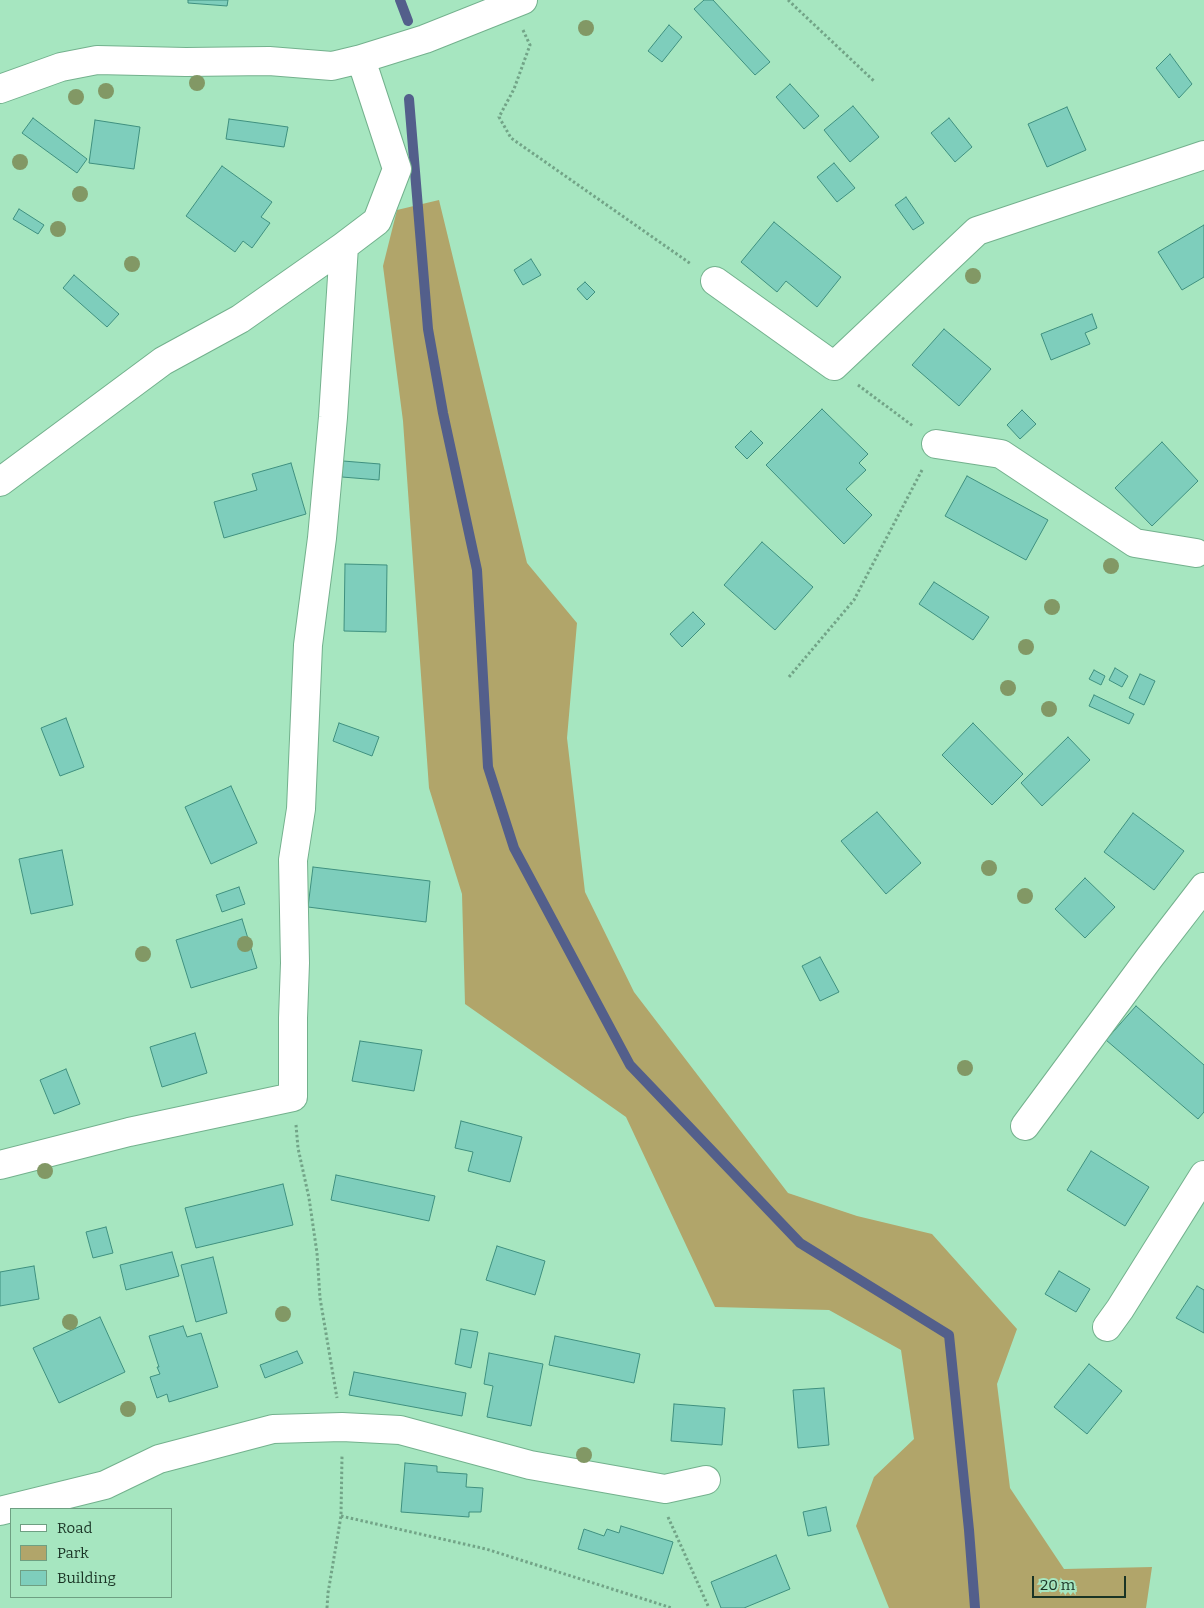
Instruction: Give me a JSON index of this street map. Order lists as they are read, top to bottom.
{
  "legend": ["Road", "Park", "Building"],
  "scale_bar": "20 m"
}
